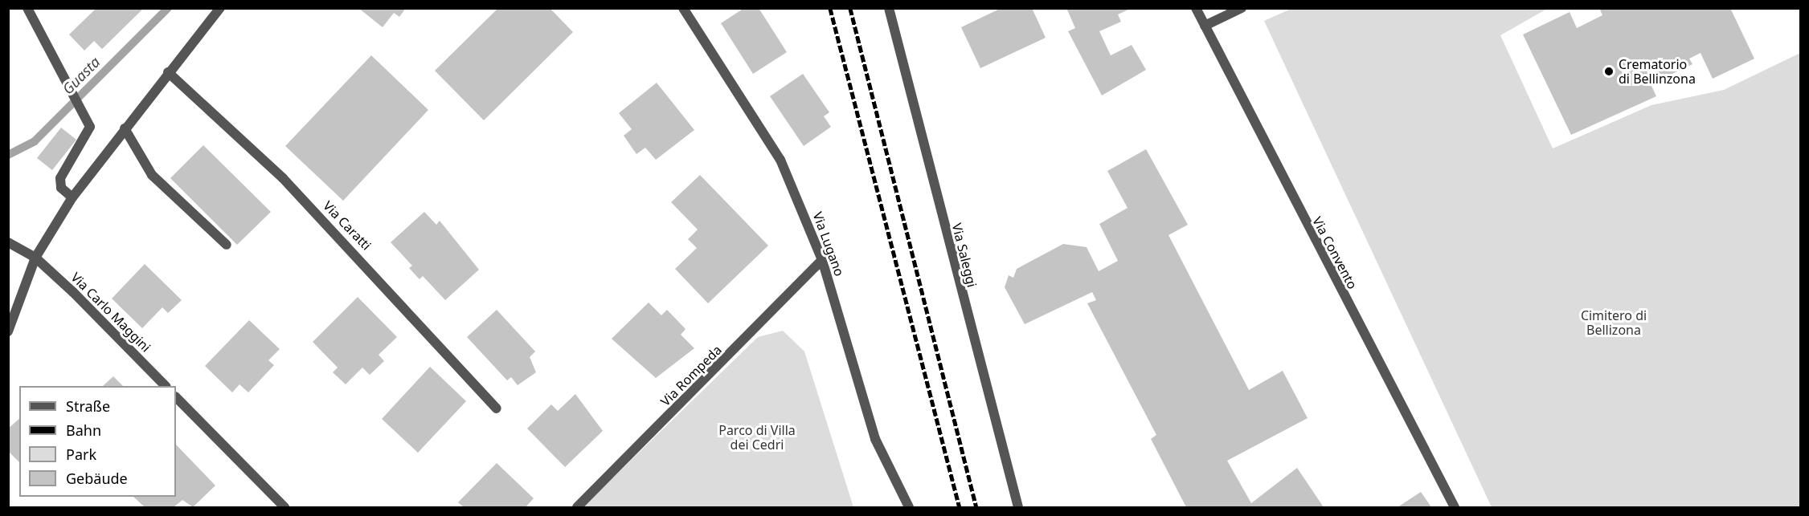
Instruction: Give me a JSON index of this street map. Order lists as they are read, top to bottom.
{
  "streets": {
    "street": [
      "Via Caratti",
      "Via Lugano",
      "Via Convento",
      "Via Saleggi",
      "Via Carlo Maggini",
      "Via Rompeda"
    ]
  },
  "crossings": [
    ["Via Lugano", "Via Rompeda"]
  ],
  "water": ["Guasta"],
  "parks": ["Cimitero di Bellizona", "Parco di Villa dei Cedri"],
  "places": ["Crematorio di Bellinzona"],
  "legend": [
    "Straße",
    "Bahn",
    "Park",
    "Gebäude"
  ]
}
